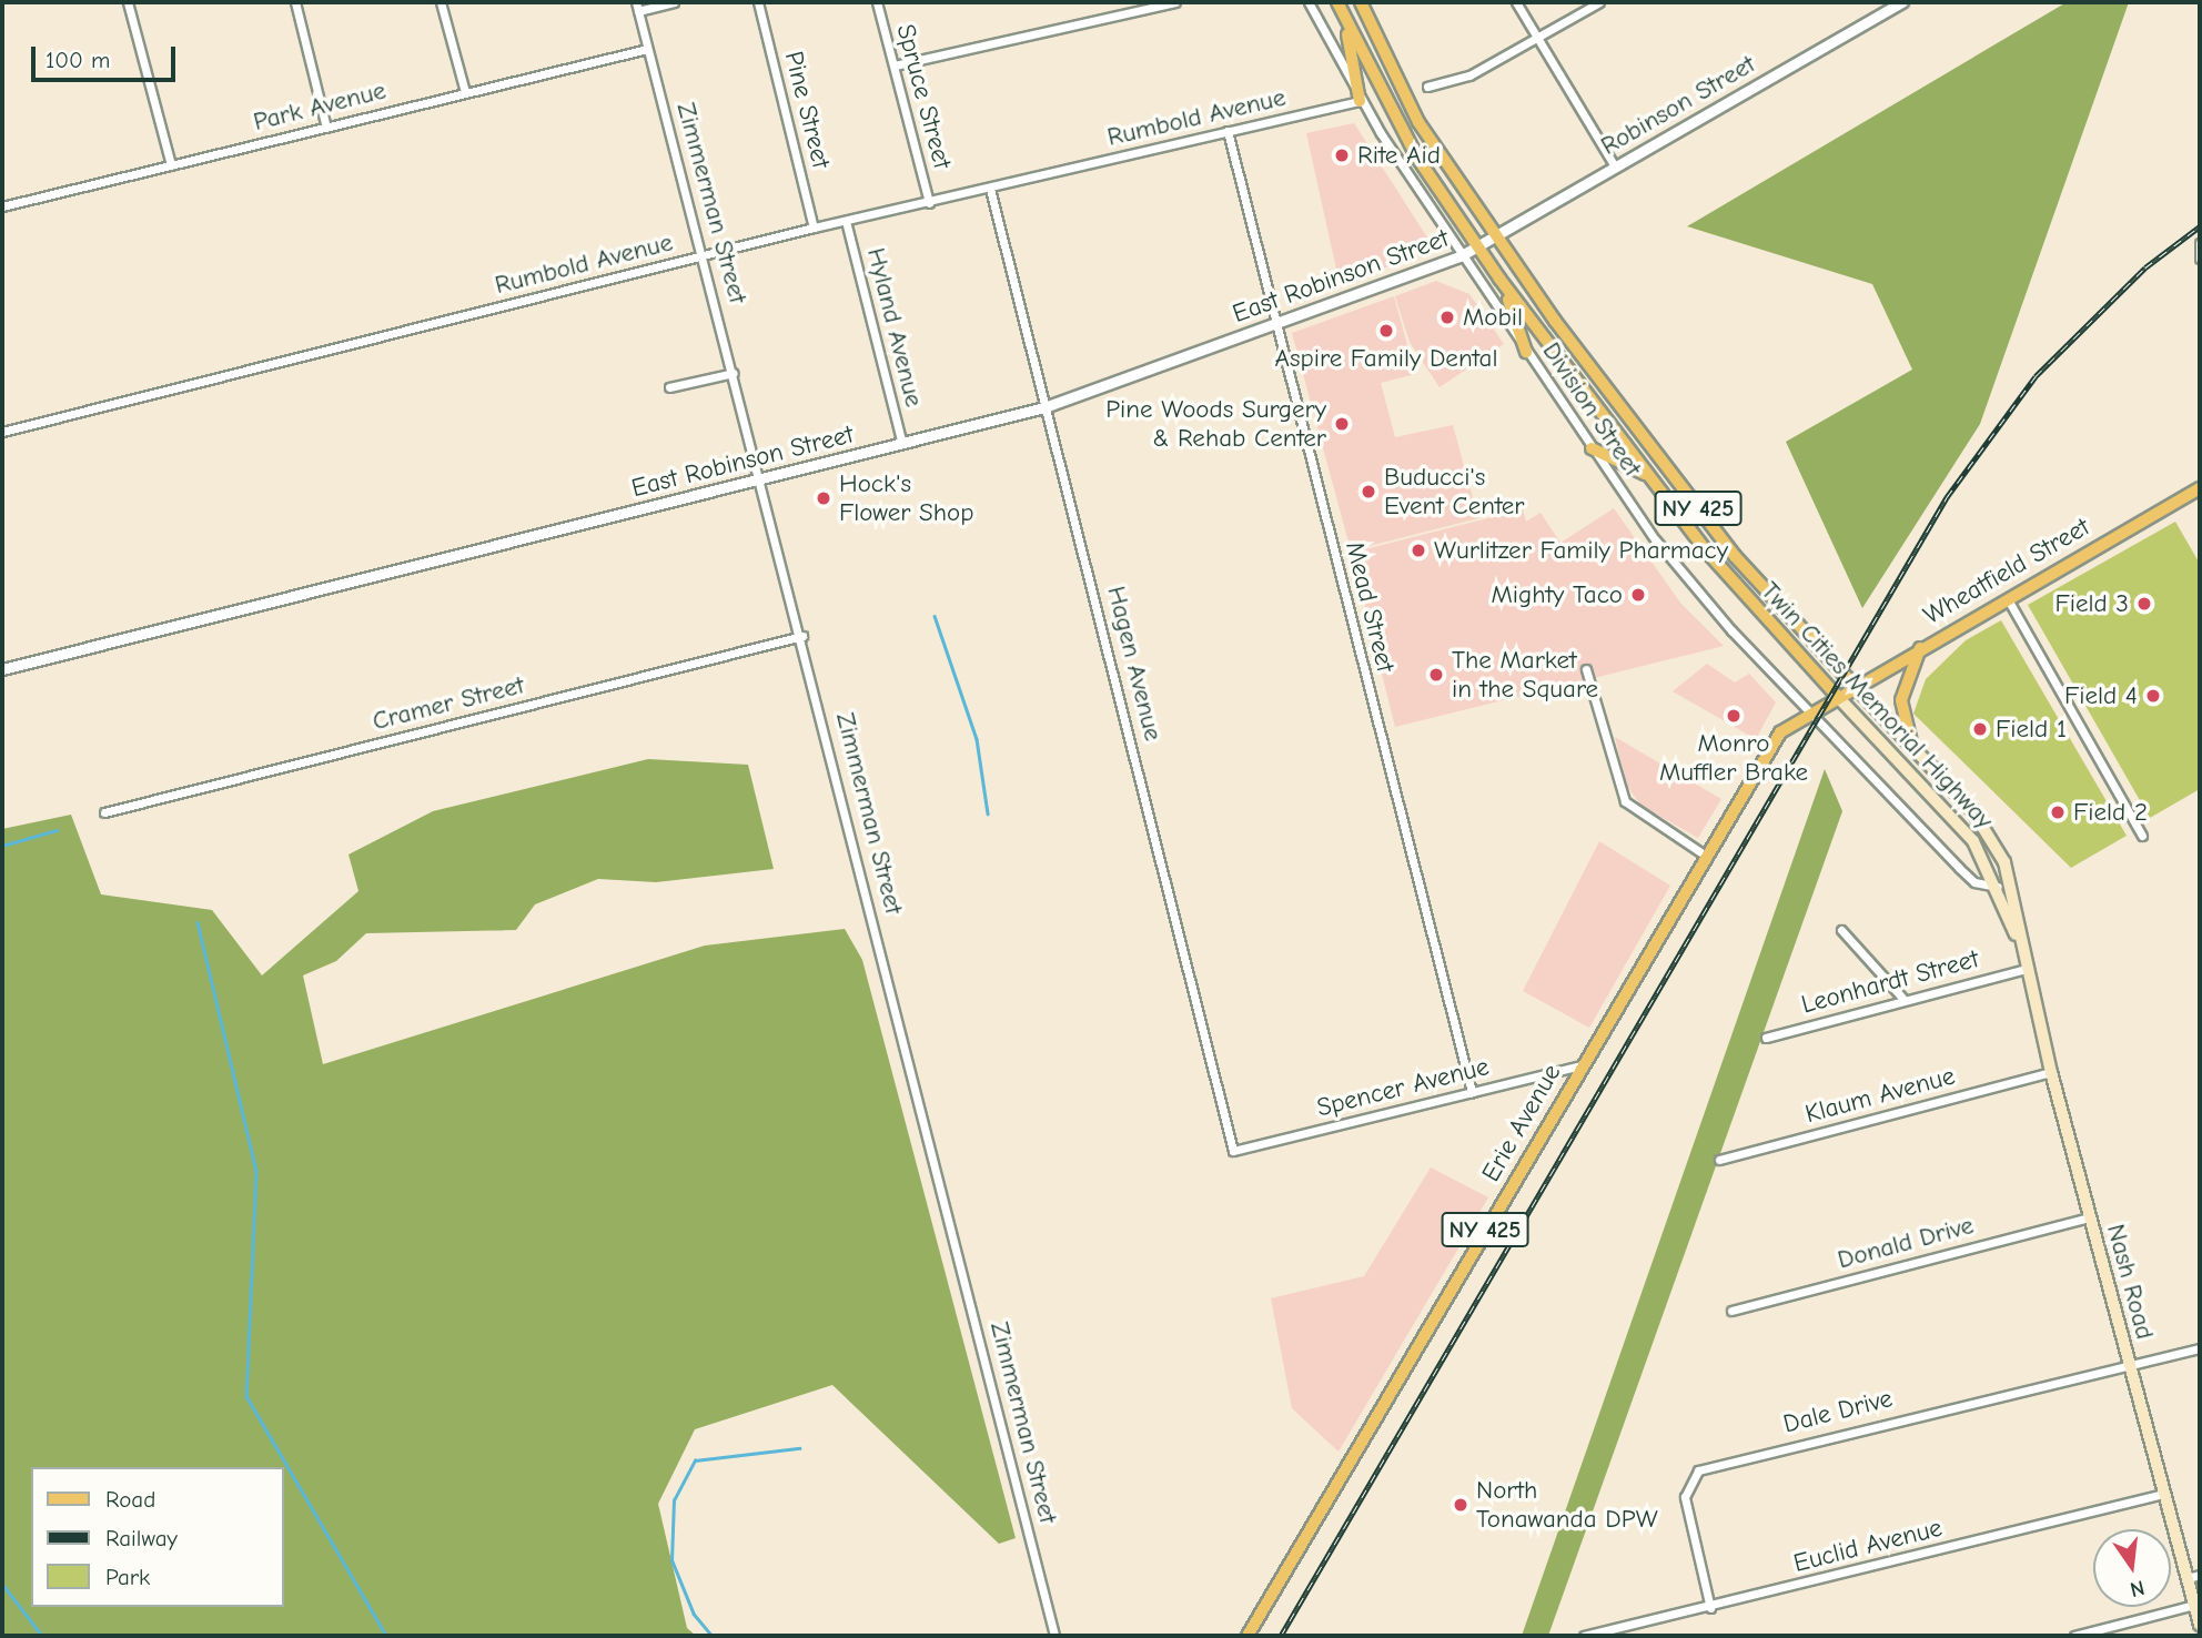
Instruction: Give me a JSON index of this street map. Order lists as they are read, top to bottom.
{
  "streets": {
    "main road": [
      "NY 425",
      "Wheatfield Street",
      "Twin Cities Memorial Highway",
      "Erie Avenue",
      "Nash Road"
    ],
    "street": [
      "Spruce Street",
      "Robinson Street",
      "Park Avenue",
      "Pine Street",
      "Rumbold Avenue",
      "Zimmerman Street",
      "East Robinson Street",
      "Hyland Avenue",
      "Division Street",
      "Mead Street",
      "Hagen Avenue",
      "Cramer Street",
      "Leonhardt Street",
      "Spencer Avenue",
      "Klaum Avenue",
      "Donald Drive",
      "Dale Drive",
      "Euclid Avenue"
    ]
  },
  "crossings": [
    ["Spruce Street", "Rumbold Avenue"],
    ["Robinson Street", "East Robinson Street"],
    ["Robinson Street", "Twin Cities Memorial Highway"],
    ["Park Avenue", "Zimmerman Street"],
    ["Pine Street", "Rumbold Avenue"],
    ["Rumbold Avenue", "Zimmerman Street"],
    ["Rumbold Avenue", "Hyland Avenue"],
    ["Rumbold Avenue", "Division Street"],
    ["Rumbold Avenue", "Mead Street"],
    ["Rumbold Avenue", "Hagen Avenue"],
    ["Zimmerman Street", "East Robinson Street"],
    ["Zimmerman Street", "Cramer Street"],
    ["East Robinson Street", "Hyland Avenue"],
    ["East Robinson Street", "Division Street"],
    ["East Robinson Street", "Mead Street"],
    ["East Robinson Street", "Hagen Avenue"],
    ["East Robinson Street", "Twin Cities Memorial Highway"],
    ["Division Street", "Twin Cities Memorial Highway"],
    ["Division Street", "Erie Avenue"],
    ["Wheatfield Street", "Twin Cities Memorial Highway"],
    ["Wheatfield Street", "Erie Avenue"],
    ["Mead Street", "Spencer Avenue"],
    ["Hagen Avenue", "Spencer Avenue"],
    ["Twin Cities Memorial Highway", "Erie Avenue"],
    ["Twin Cities Memorial Highway", "Nash Road"],
    ["Leonhardt Street", "Nash Road"],
    ["Spencer Avenue", "Erie Avenue"],
    ["Klaum Avenue", "Nash Road"],
    ["Donald Drive", "Nash Road"],
    ["Nash Road", "Dale Drive"],
    ["Nash Road", "Euclid Avenue"],
    ["Dale Drive", "Euclid Avenue"]
  ],
  "places": [
    "Rite Aid",
    "Mobil",
    "Aspire Family Dental",
    "Pine Woods Surgery & Rehab Center",
    "Buducci's Event Center",
    "Hock's Flower Shop",
    "Wurlitzer Family Pharmacy",
    "Mighty Taco",
    "Field 3",
    "The Market in the Square",
    "Field 4",
    "Monro Muffler Brake",
    "Field 1",
    "Field 2",
    "North Tonawanda DPW"
  ],
  "legend": ["Road", "Railway", "Park"],
  "scale_bar": "100 m",
  "north": "bottom"
}
